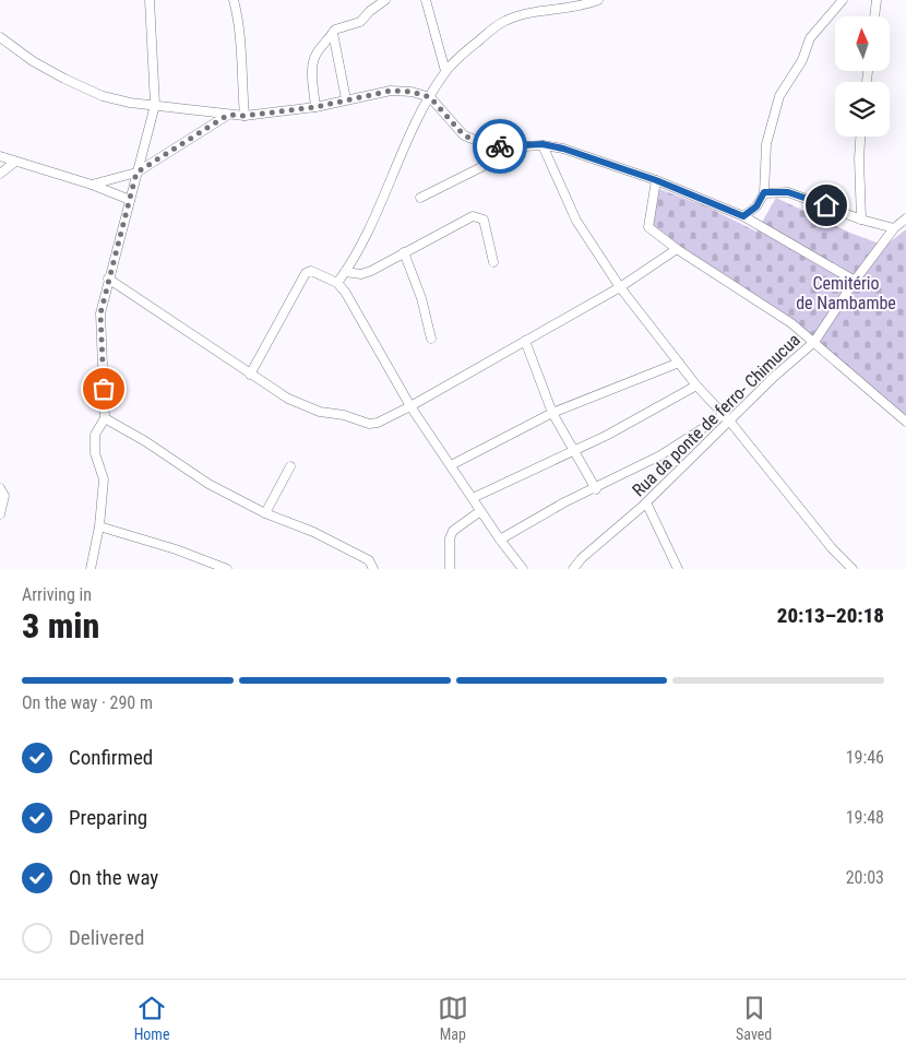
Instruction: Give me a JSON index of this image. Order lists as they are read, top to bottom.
{
  "streets": {
    "street": ["Rua da ponte de ferro- Chimucua"]
  },
  "parks": ["Cemitério de Nambambe"],
  "north": "top",
  "page": {
    "heading": ["3 min", "Arriving in", "20:13–20:18"],
    "bar": "On the way · 290 m",
    "list": [
      ["Confirmed", "19:46"],
      ["Preparing", "19:48"],
      ["On the way", "20:03"],
      "Delivered"
    ],
    "tabs": ["Home", "Map", "Saved"]
  }
}
